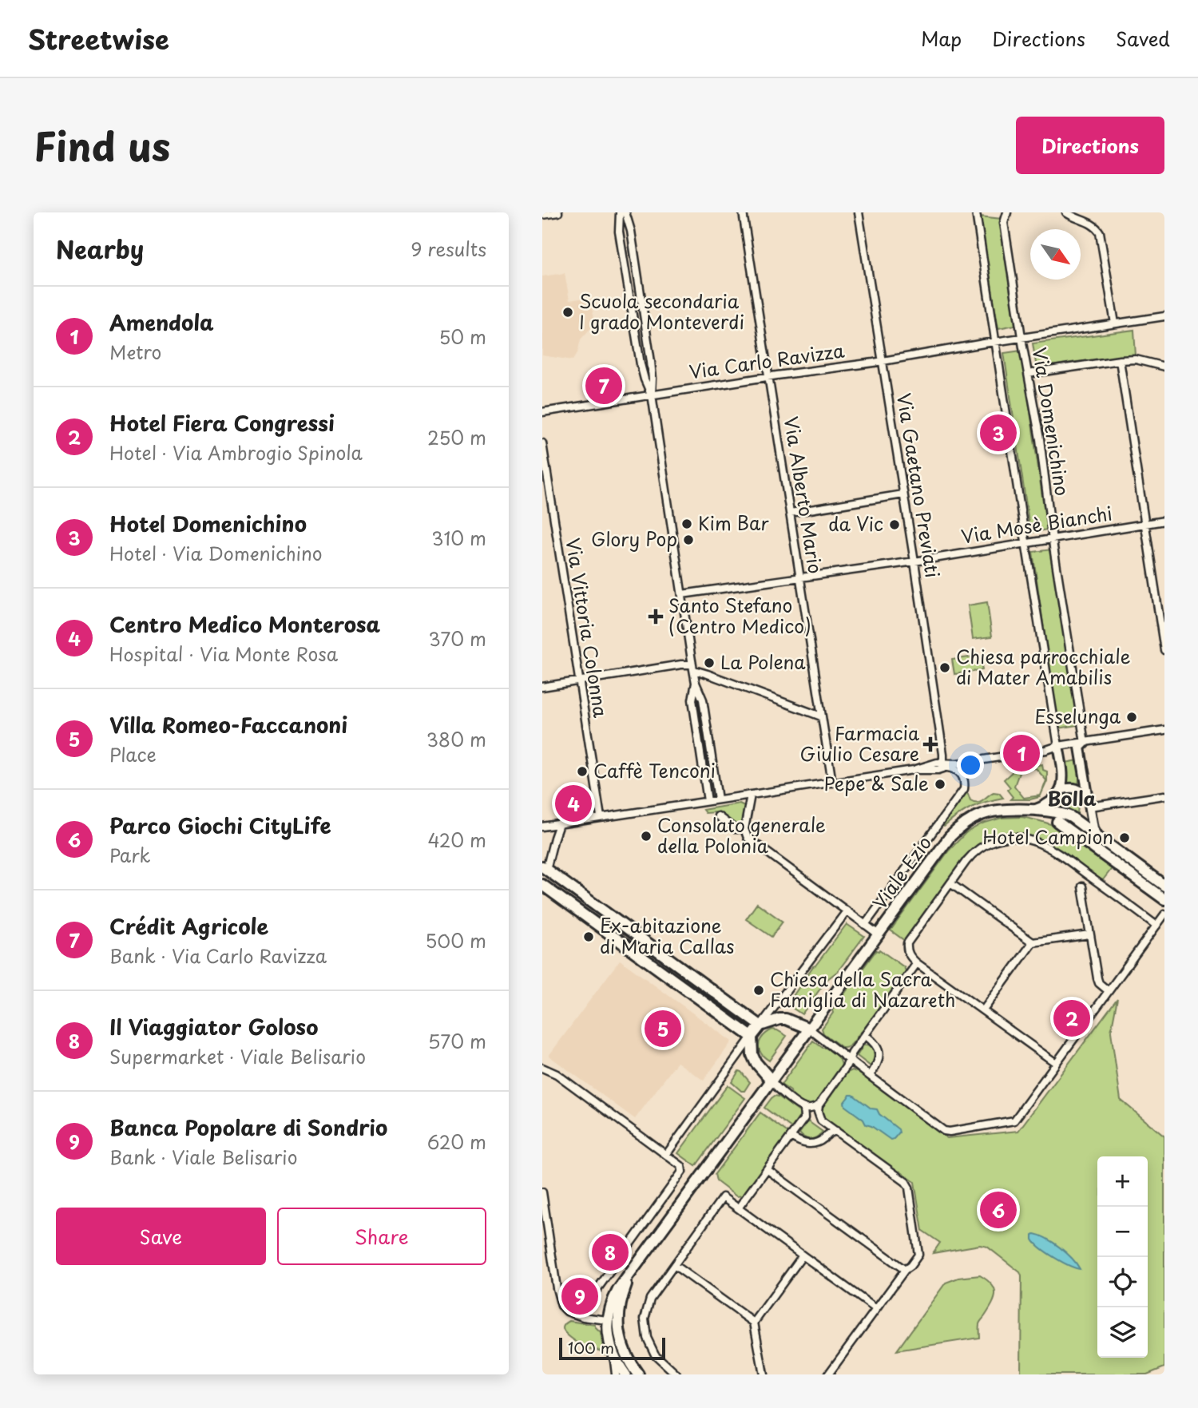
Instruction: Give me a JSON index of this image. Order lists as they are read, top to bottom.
{
  "streets": {
    "main road": ["Viale Ezio"],
    "street": [
      "Via Carlo Ravizza",
      "Via Domenichino",
      "Via Gaetano Previati",
      "Via Alberto Mario",
      "Via Mosè Bianchi",
      "Via Vittoria Colonna"
    ]
  },
  "crossings": [
    ["Via Carlo Ravizza", "Via Domenichino"],
    ["Via Carlo Ravizza", "Via Gaetano Previati"],
    ["Via Carlo Ravizza", "Via Alberto Mario"],
    ["Via Domenichino", "Via Mosè Bianchi"],
    ["Via Gaetano Previati", "Via Mosè Bianchi"],
    ["Via Gaetano Previati", "Viale Ezio"],
    ["Via Alberto Mario", "Via Mosè Bianchi"]
  ],
  "districts": ["Bolla"],
  "places": {
    "other": [
      "Scuola secondaria I grado Monteverdi",
      "Kim Bar",
      "da Vic",
      "Glory Pop",
      "La Polena",
      "Chiesa parrocchiale di Mater Amabilis",
      "Esselunga",
      "Caffè Tenconi",
      "Pepe & Sale",
      "Consolato generale della Polonia",
      "Hotel Campion",
      "Ex-abitazione di Maria Callas",
      "Chiesa della Sacra Famiglia di Nazareth"
    ],
    "health": ["Santo Stefano (Centro Medico)", "Farmacia Giulio Cesare"]
  },
  "scale_bar": "100 m",
  "north": "bottom right",
  "page": {
    "header": "Streetwise",
    "nav": ["Map", "Directions", "Saved"],
    "title": "Find us",
    "buttons": [
      "Directions",
      ["Save", "Share"]
    ],
    "heading": ["Nearby", "9 results"],
    "list": [
      {
        "mark": "1",
        "name": "Amendola",
        "note": "Metro",
        "value": "50 m"
      },
      {
        "mark": "2",
        "name": "Hotel Fiera Congressi",
        "note": "Hotel · Via Ambrogio Spinola",
        "value": "250 m"
      },
      {
        "mark": "3",
        "name": "Hotel Domenichino",
        "note": "Hotel · Via Domenichino",
        "value": "310 m"
      },
      {
        "mark": "4",
        "name": "Centro Medico Monterosa",
        "note": "Hospital · Via Monte Rosa",
        "value": "370 m"
      },
      {
        "mark": "5",
        "name": "Villa Romeo-Faccanoni",
        "note": "Place",
        "value": "380 m"
      },
      {
        "mark": "6",
        "name": "Parco Giochi CityLife",
        "note": "Park",
        "value": "420 m"
      },
      {
        "mark": "7",
        "name": "Crédit Agricole",
        "note": "Bank · Via Carlo Ravizza",
        "value": "500 m"
      },
      {
        "mark": "8",
        "name": "Il Viaggiator Goloso",
        "note": "Supermarket · Viale Belisario",
        "value": "570 m"
      },
      {
        "mark": "9",
        "name": "Banca Popolare di Sondrio",
        "note": "Bank · Viale Belisario",
        "value": "620 m"
      }
    ],
    "pins": [
      "7",
      "3",
      "1",
      "4",
      "2",
      "5",
      "6",
      "8",
      "9"
    ],
    "map_buttons": ["+", "−"],
    "scale": "100 m"
  }
}
